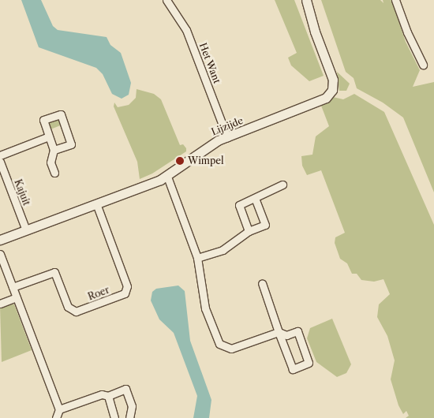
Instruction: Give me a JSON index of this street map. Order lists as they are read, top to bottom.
{
  "streets": {
    "street": [
      "Het Want",
      "Lijzijde",
      "Kajuit",
      "Roer"
    ]
  },
  "crossings": [
    ["Het Want", "Lijzijde"],
    ["Lijzijde", "Kajuit"],
    ["Lijzijde", "Roer"]
  ],
  "places": ["Wimpel"]
}
